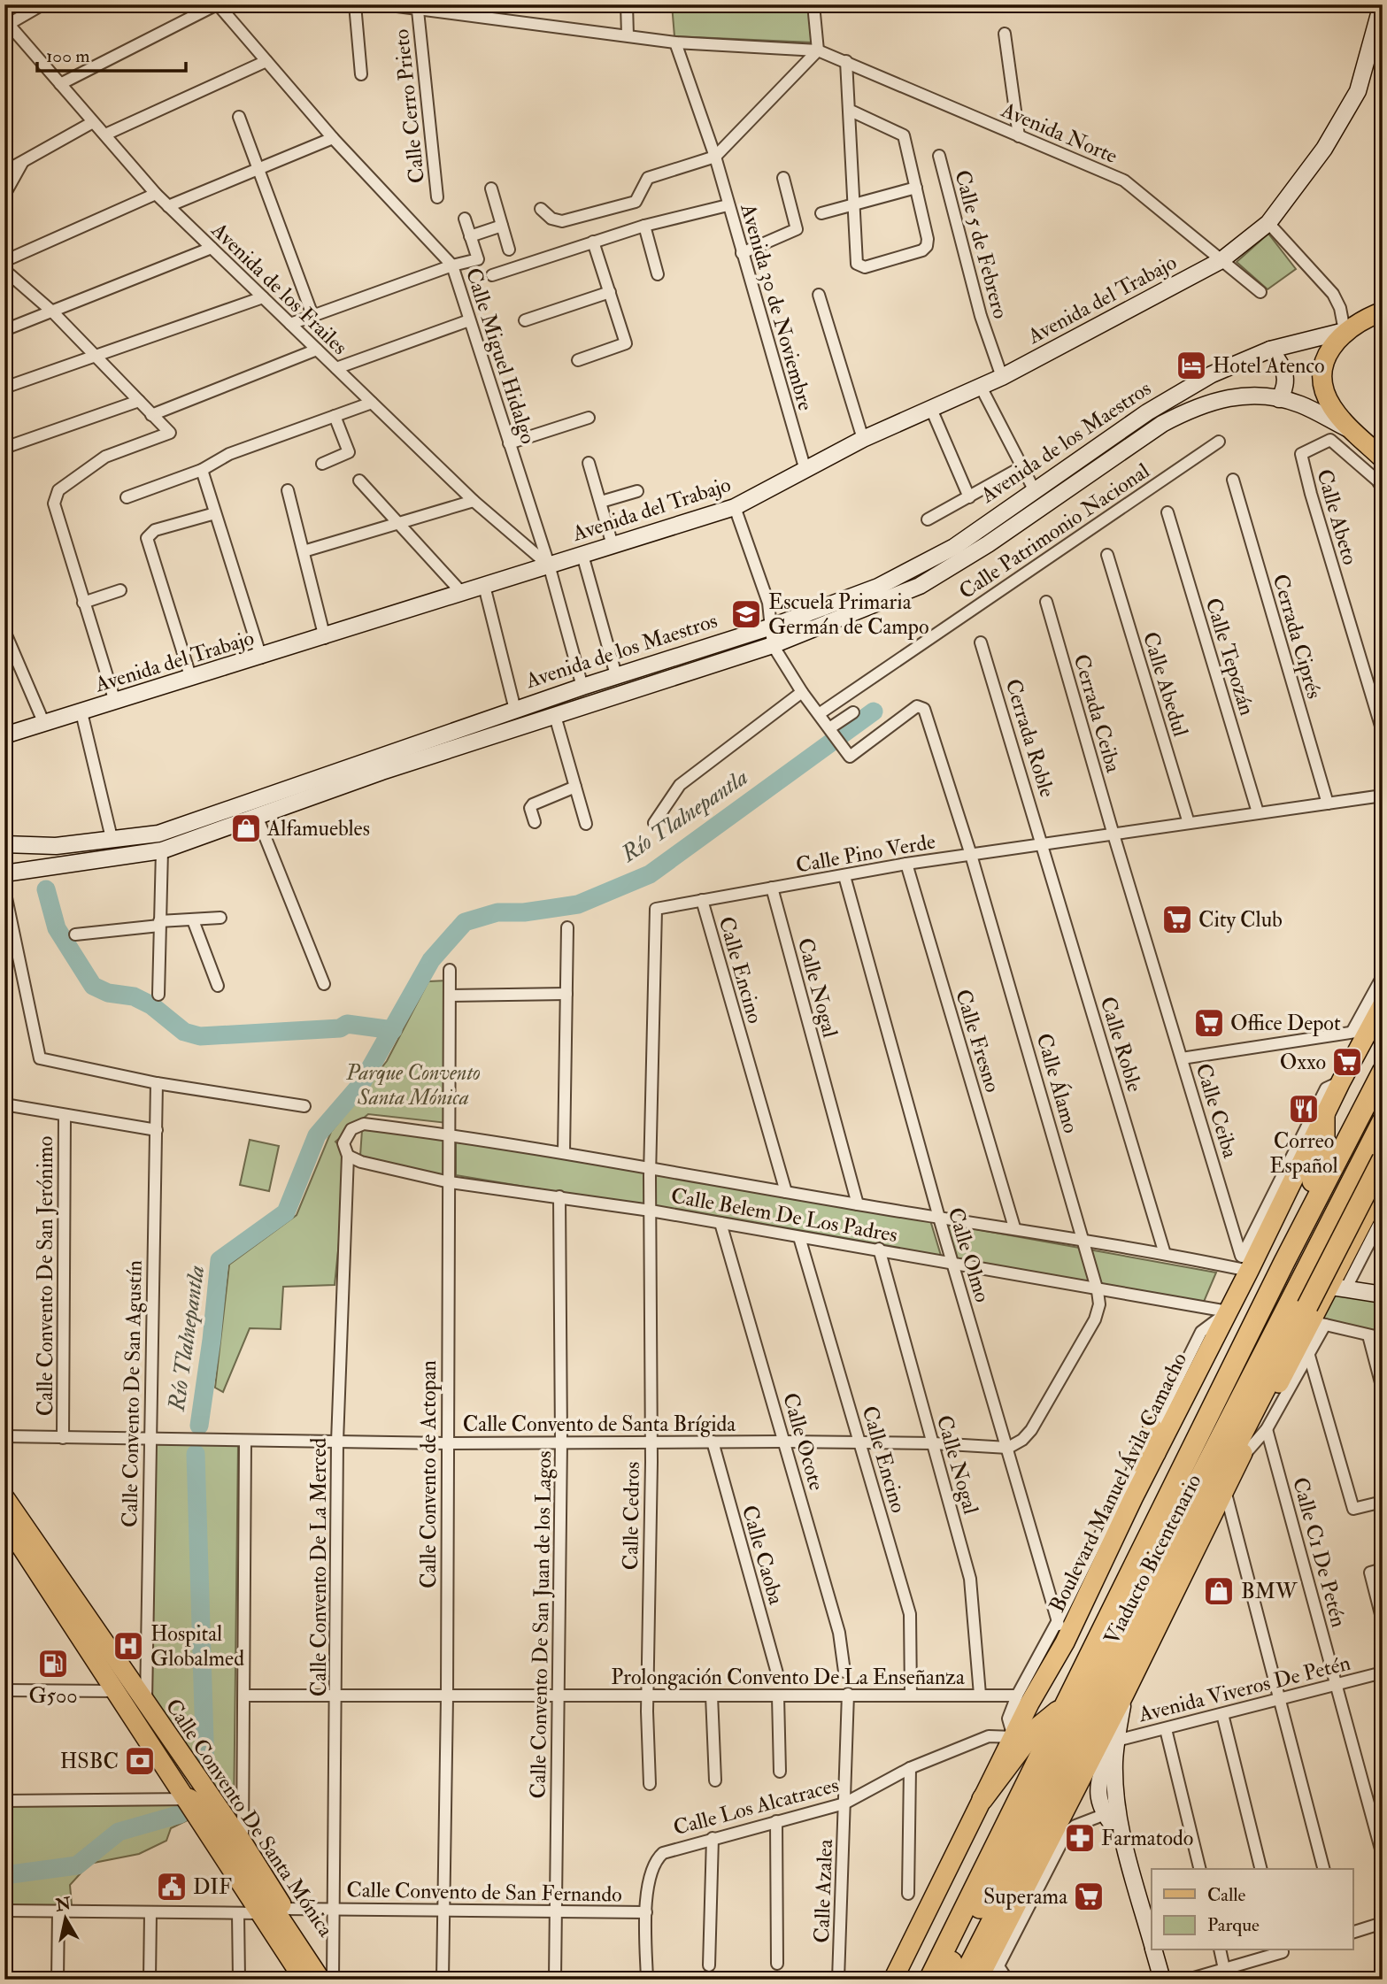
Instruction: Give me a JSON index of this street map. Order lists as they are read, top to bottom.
{
  "streets": {
    "highway": ["Viaducto Bicentenario"],
    "main road": [
      "Avenida del Trabajo",
      "Avenida de los Maestros",
      "Boulevard Manuel Ávila Camacho",
      "Calle Convento De Santa Mónica"
    ],
    "street": [
      "Calle Cerro Prieto",
      "Avenida Norte",
      "Calle 5 de Febrero",
      "Avenida de los Frailes",
      "Avenida 30 de Noviembre",
      "Calle Miguel Hidalgo",
      "Calle Abeto",
      "Calle Patrimonio Nacional",
      "Cerrada Ciprés",
      "Calle Tepozán",
      "Calle Abedul",
      "Cerrada Ceiba",
      "Cerrada Roble",
      "Calle Pino Verde",
      "Calle Encino",
      "Calle Nogal",
      "Calle Fresno",
      "Calle Roble",
      "Calle Álamo",
      "Calle Ceiba",
      "Calle Belem De Los Padres",
      "Calle Olmo",
      "Calle Convento De San Jerónimo",
      "Calle Convento De San Agustín",
      "Calle Convento de Santa Brígida",
      "Calle Ocote",
      "Calle Convento de Actopan",
      "Calle Cedros",
      "Calle C1 De Petén",
      "Calle Caoba",
      "Calle Convento De La Merced",
      "Calle Convento De San Juan de los Lagos",
      "Prolongación Convento De La Enseñanza",
      "Avenida Viveros De Petén",
      "Calle Los Alcatraces",
      "Calle Azalea",
      "Calle Convento de San Fernando"
    ]
  },
  "crossings": [
    ["Calle Cerro Prieto", "Avenida Norte"],
    ["Avenida Norte", "Avenida del Trabajo"],
    ["Avenida Norte", "Avenida 30 de Noviembre"],
    ["Calle 5 de Febrero", "Avenida del Trabajo"],
    ["Avenida de los Frailes", "Avenida del Trabajo"],
    ["Avenida de los Frailes", "Calle Miguel Hidalgo"],
    ["Avenida del Trabajo", "Avenida 30 de Noviembre"],
    ["Avenida del Trabajo", "Calle Miguel Hidalgo"],
    ["Calle Miguel Hidalgo", "Avenida de los Maestros"],
    ["Cerrada Ciprés", "Calle Pino Verde"],
    ["Calle Tepozán", "Calle Pino Verde"],
    ["Calle Abedul", "Calle Pino Verde"],
    ["Cerrada Ceiba", "Calle Pino Verde"],
    ["Cerrada Ceiba", "Calle Ceiba"],
    ["Cerrada Roble", "Calle Pino Verde"],
    ["Cerrada Roble", "Calle Roble"],
    ["Calle Pino Verde", "Calle Encino"],
    ["Calle Pino Verde", "Calle Nogal"],
    ["Calle Pino Verde", "Calle Fresno"],
    ["Calle Pino Verde", "Calle Roble"],
    ["Calle Pino Verde", "Calle Álamo"],
    ["Calle Pino Verde", "Calle Ceiba"],
    ["Calle Pino Verde", "Calle Belem De Los Padres"],
    ["Calle Pino Verde", "Calle Olmo"],
    ["Calle Pino Verde", "Calle Cedros"],
    ["Calle Encino", "Calle Belem De Los Padres"],
    ["Calle Encino", "Calle Convento de Santa Brígida"],
    ["Calle Encino", "Prolongación Convento De La Enseñanza"],
    ["Calle Nogal", "Calle Belem De Los Padres"],
    ["Calle Nogal", "Calle Convento de Santa Brígida"],
    ["Calle Nogal", "Prolongación Convento De La Enseñanza"],
    ["Calle Fresno", "Calle Belem De Los Padres"],
    ["Calle Roble", "Calle Belem De Los Padres"],
    ["Calle Álamo", "Calle Belem De Los Padres"],
    ["Calle Álamo", "Calle Olmo"],
    ["Calle Álamo", "Calle Convento de Santa Brígida"],
    ["Calle Ceiba", "Calle Belem De Los Padres"],
    ["Calle Ceiba", "Boulevard Manuel Ávila Camacho"],
    ["Calle Belem De Los Padres", "Calle Olmo"],
    ["Calle Belem De Los Padres", "Calle Ocote"],
    ["Calle Belem De Los Padres", "Calle Convento de Actopan"],
    ["Calle Belem De Los Padres", "Boulevard Manuel Ávila Camacho"],
    ["Calle Belem De Los Padres", "Calle Cedros"],
    ["Calle Belem De Los Padres", "Calle Convento De La Merced"],
    ["Calle Belem De Los Padres", "Calle Convento De San Juan de los Lagos"],
    ["Calle Olmo", "Calle Convento de Santa Brígida"],
    ["Calle Olmo", "Boulevard Manuel Ávila Camacho"],
    ["Calle Convento De San Jerónimo", "Calle Convento de Santa Brígida"],
    ["Calle Convento De San Agustín", "Calle Convento de Santa Brígida"],
    ["Calle Convento De San Agustín", "Calle Convento De Santa Mónica"],
    ["Calle Convento de Santa Brígida", "Calle Ocote"],
    ["Calle Convento de Santa Brígida", "Calle Convento de Actopan"],
    ["Calle Convento de Santa Brígida", "Calle Cedros"],
    ["Calle Convento de Santa Brígida", "Calle Caoba"],
    ["Calle Convento de Santa Brígida", "Calle Convento De La Merced"],
    ["Calle Convento de Santa Brígida", "Calle Convento De San Juan de los Lagos"],
    ["Calle Convento de Actopan", "Prolongación Convento De La Enseñanza"],
    ["Calle Convento de Actopan", "Calle Convento de San Fernando"],
    ["Boulevard Manuel Ávila Camacho", "Calle Los Alcatraces"],
    ["Calle Cedros", "Prolongación Convento De La Enseñanza"],
    ["Calle C1 De Petén", "Avenida Viveros De Petén"],
    ["Calle Convento De La Merced", "Prolongación Convento De La Enseñanza"],
    ["Calle Convento De La Merced", "Calle Convento De Santa Mónica"],
    ["Calle Convento De La Merced", "Calle Convento de San Fernando"],
    ["Calle Convento De San Juan de los Lagos", "Prolongación Convento De La Enseñanza"],
    ["Calle Convento De San Juan de los Lagos", "Calle Convento de San Fernando"],
    ["Calle Los Alcatraces", "Calle Azalea"],
    ["Calle Los Alcatraces", "Calle Convento de San Fernando"],
    ["Calle Convento De Santa Mónica", "Calle Convento de San Fernando"]
  ],
  "water": ["Río Tlalnepantla"],
  "parks": ["Parque Convento Santa Mónica"],
  "places": {
    "hotel": ["Hotel Atenco"],
    "school or university": ["Escuela Primaria Germán de Campo"],
    "shop": ["Alfamuebles", "BMW"],
    "supermarket": [
      "City Club",
      "Office Depot",
      "Oxxo",
      "Superama"
    ],
    "restaurant": ["Correo Español"],
    "hospital": ["Hospital Globalmed"],
    "fuel station": ["G500"],
    "bank": ["HSBC"],
    "pharmacy": ["Farmatodo"],
    "public building": ["DIF"]
  },
  "legend": ["Calle", "Parque"],
  "scale_bar": "100 m",
  "north": "top"
}
